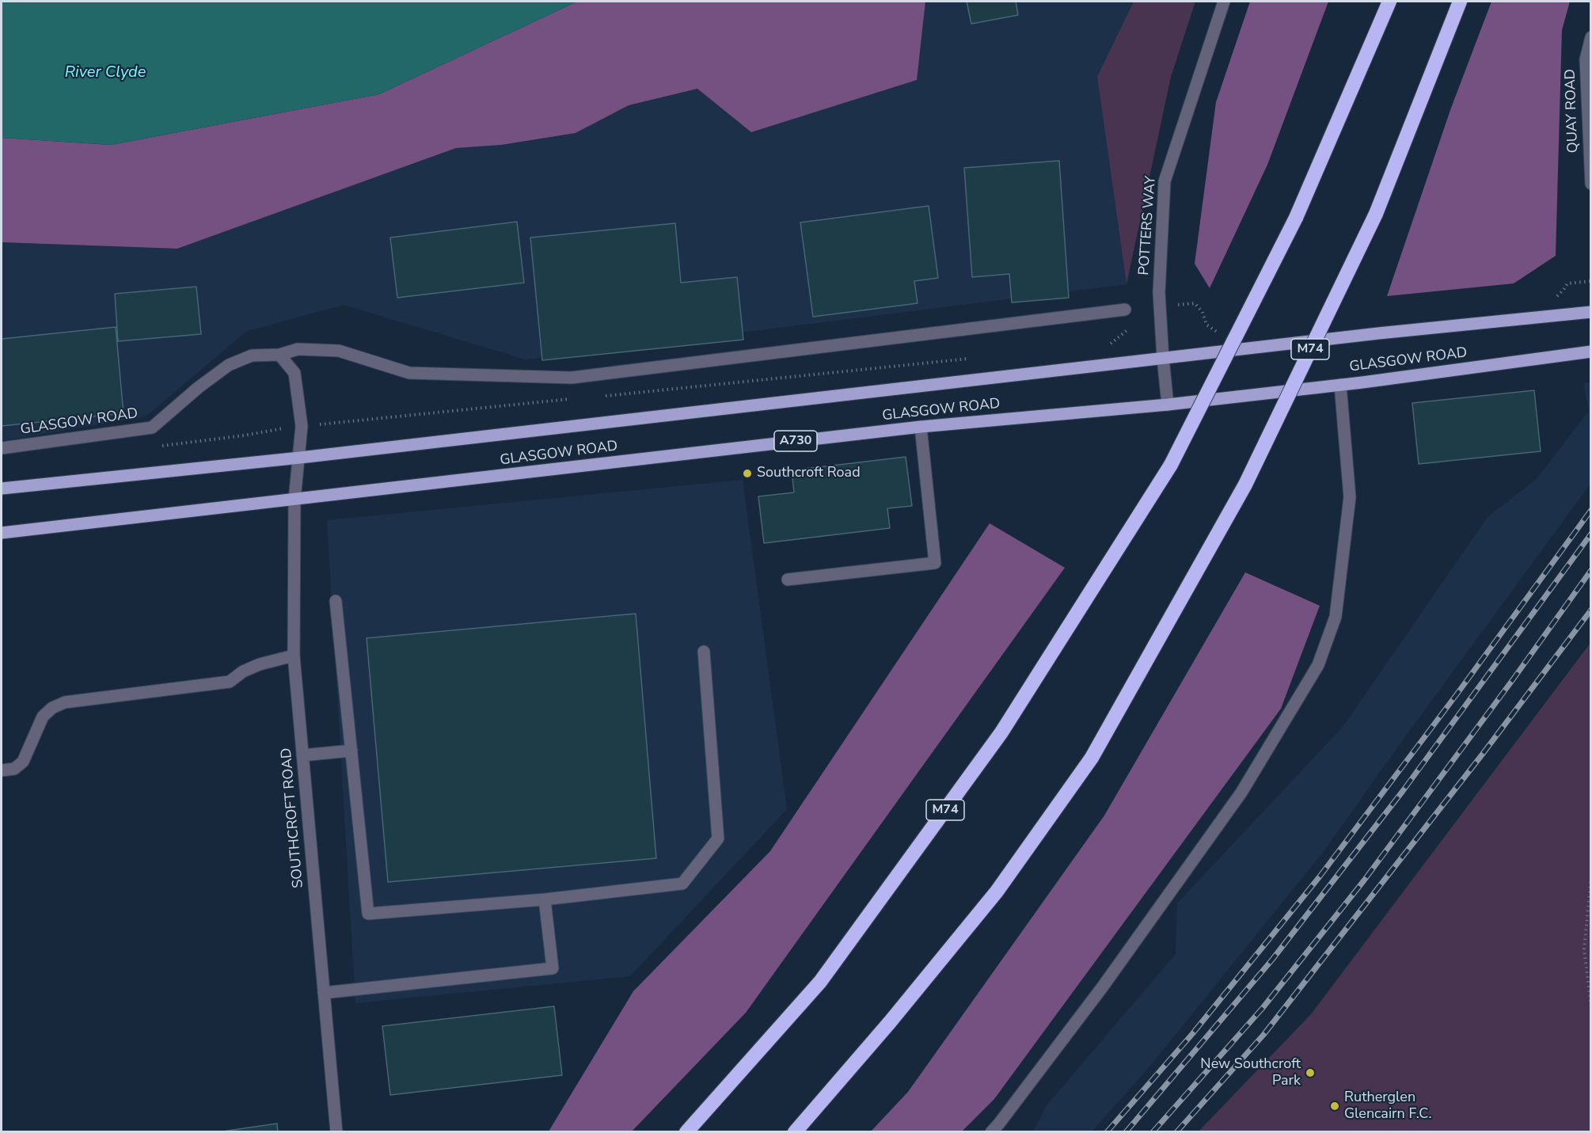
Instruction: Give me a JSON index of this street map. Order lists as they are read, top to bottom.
{
  "streets": {
    "highway": ["M74"],
    "main road": ["GLASGOW ROAD", "A730"],
    "street": ["QUAY ROAD", "POTTERS WAY", "SOUTHCROFT ROAD"]
  },
  "crossings": [
    ["POTTERS WAY", "GLASGOW ROAD"],
    ["GLASGOW ROAD", "SOUTHCROFT ROAD"]
  ],
  "water": ["River Clyde"],
  "places": ["Southcroft Road", "New Southcroft Park", "Rutherglen Glencairn F.C."]
}
